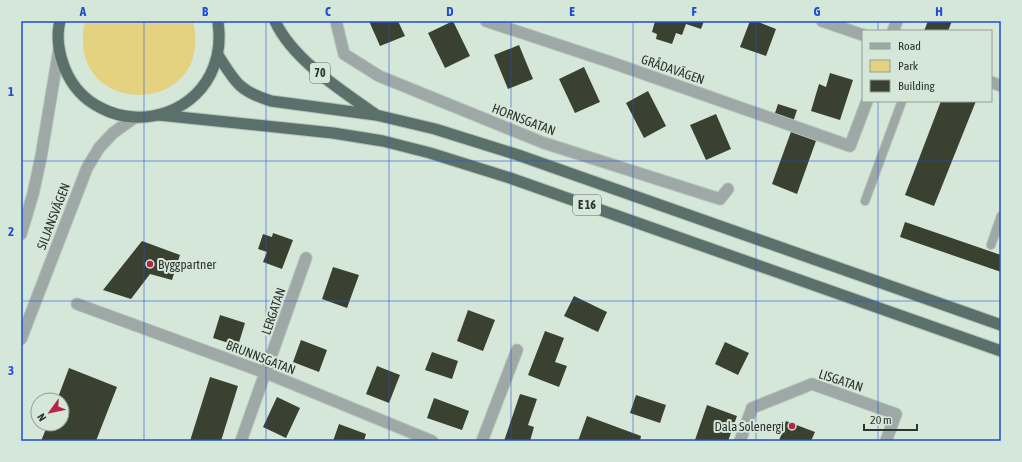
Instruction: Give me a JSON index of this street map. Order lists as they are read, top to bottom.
{
  "streets": {
    "highway": ["70", "E 16"],
    "street": [
      "GRÅDAVÄGEN",
      "HORNSGATAN",
      "SILJANSVÄGEN",
      "LERGATAN",
      "BRUNNSGATAN",
      "LISGATAN"
    ]
  },
  "crossings": [
    ["70", "E 16"],
    ["LERGATAN", "BRUNNSGATAN"]
  ],
  "places": ["Byggpartner", "Dala Solenergi"],
  "legend": ["Road", "Park", "Building"],
  "scale_bar": "20 m",
  "north": "bottom left",
  "grid": {
    "columns": [
      "A",
      "B",
      "C",
      "D",
      "E",
      "F",
      "G",
      "H"
    ],
    "rows": ["1", "2", "3"]
  }
}
